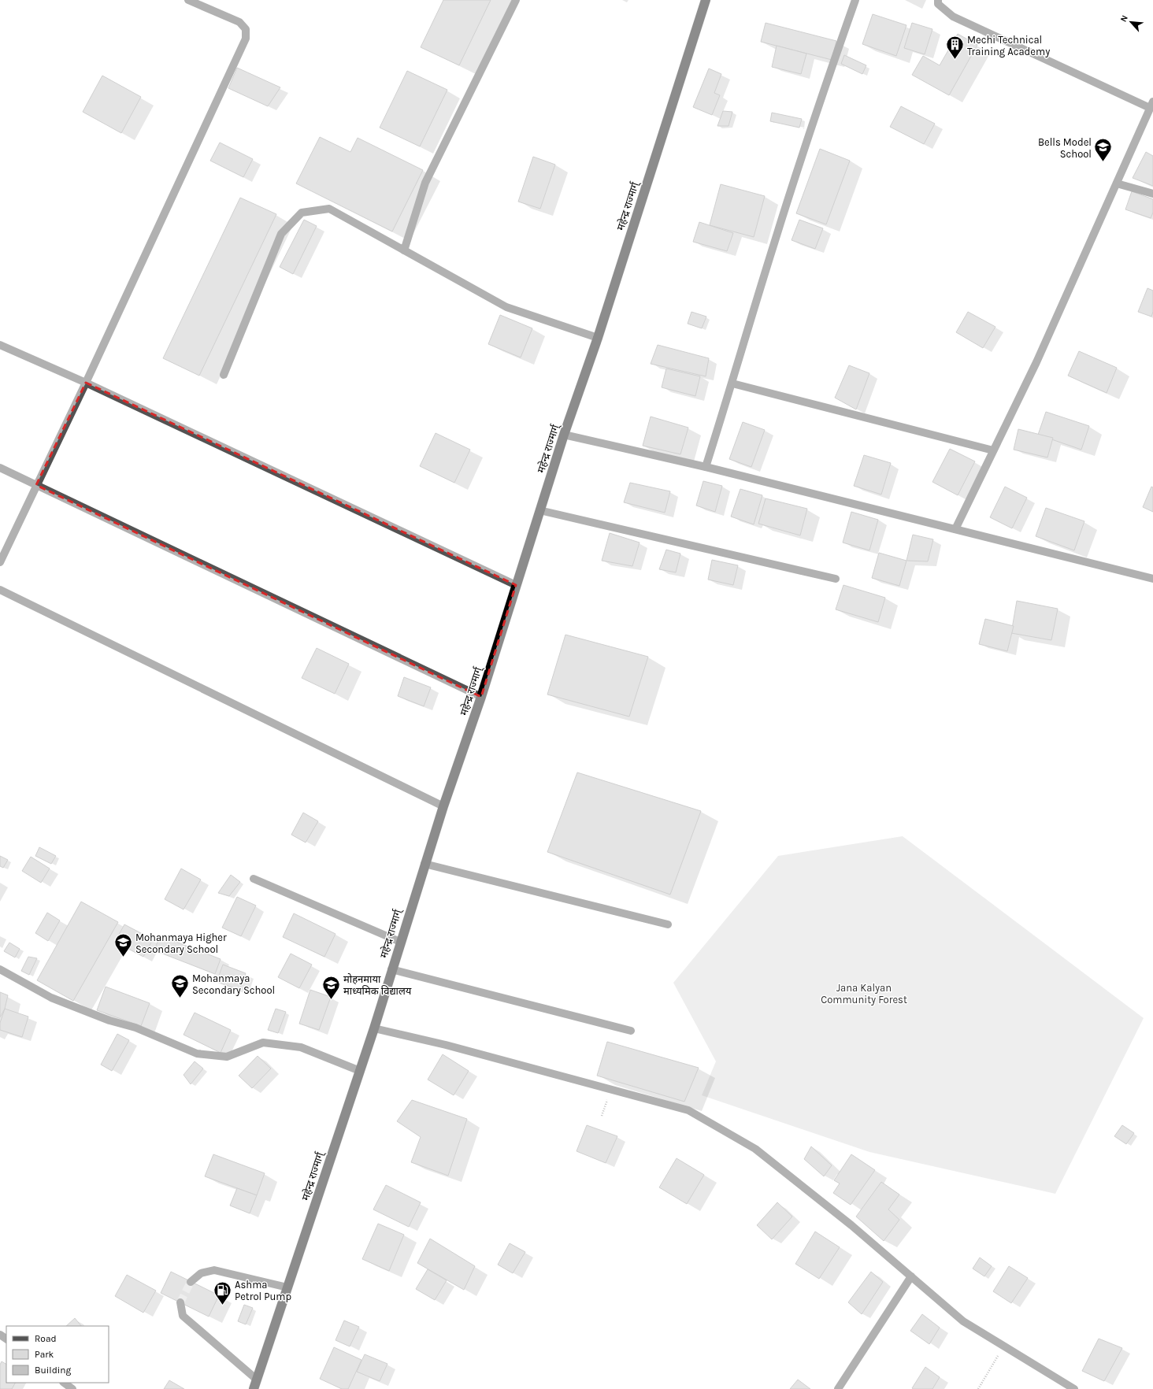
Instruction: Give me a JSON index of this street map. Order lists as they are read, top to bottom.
{
  "streets": {
    "highway": ["महेन्द्र राज्मार्ग्"]
  },
  "parks": ["Jana Kalyan Community Forest"],
  "places": {
    "building": ["Mechi Technical Training Academy"],
    "school or university": [
      "Bells Model School",
      "Mohanmaya Higher Secondary School",
      "Mohanmaya Secondary School",
      "मोहनमाया माध्यमिक विद्यालय"
    ],
    "fuel station": ["Ashma Petrol Pump"]
  },
  "legend": ["Road", "Park", "Building"],
  "north": "top left"
}
